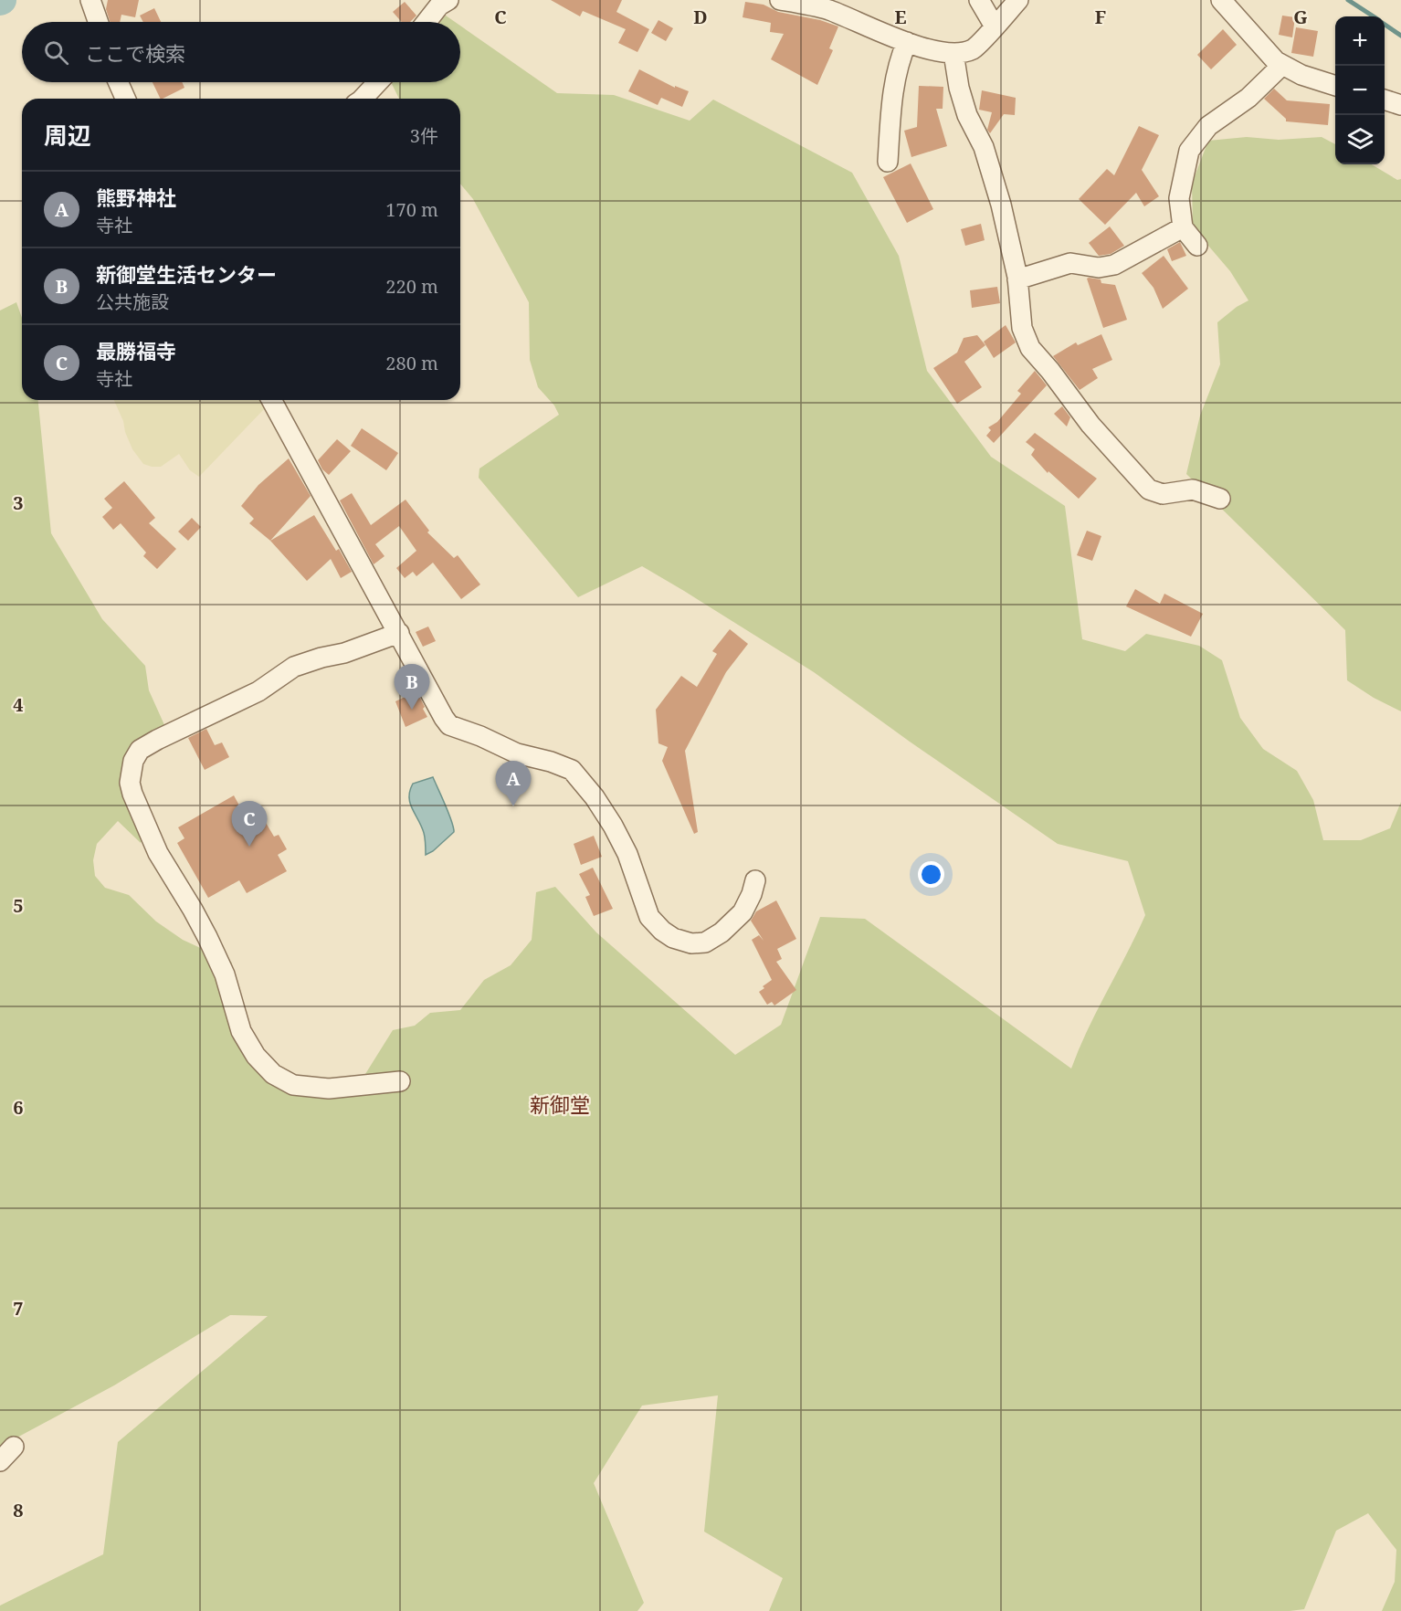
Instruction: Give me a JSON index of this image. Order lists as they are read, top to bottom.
{
  "districts": ["新御堂"],
  "page": {
    "map_buttons": ["+", "−"],
    "search": "ここで検索",
    "heading": ["周辺", "3件"],
    "list": [
      {
        "mark": "A",
        "name": "熊野神社",
        "note": "寺社",
        "value": "170 m"
      },
      {
        "mark": "B",
        "name": "新御堂生活センター",
        "note": "公共施設",
        "value": "220 m"
      },
      {
        "mark": "C",
        "name": "最勝福寺",
        "note": "寺社",
        "value": "280 m"
      }
    ],
    "pins": ["B", "A", "C"]
  },
  "grid": {
    "columns": [
      "C",
      "D",
      "E",
      "F",
      "G"
    ],
    "rows": [
      "3",
      "4",
      "5",
      "6",
      "7",
      "8"
    ]
  }
}
